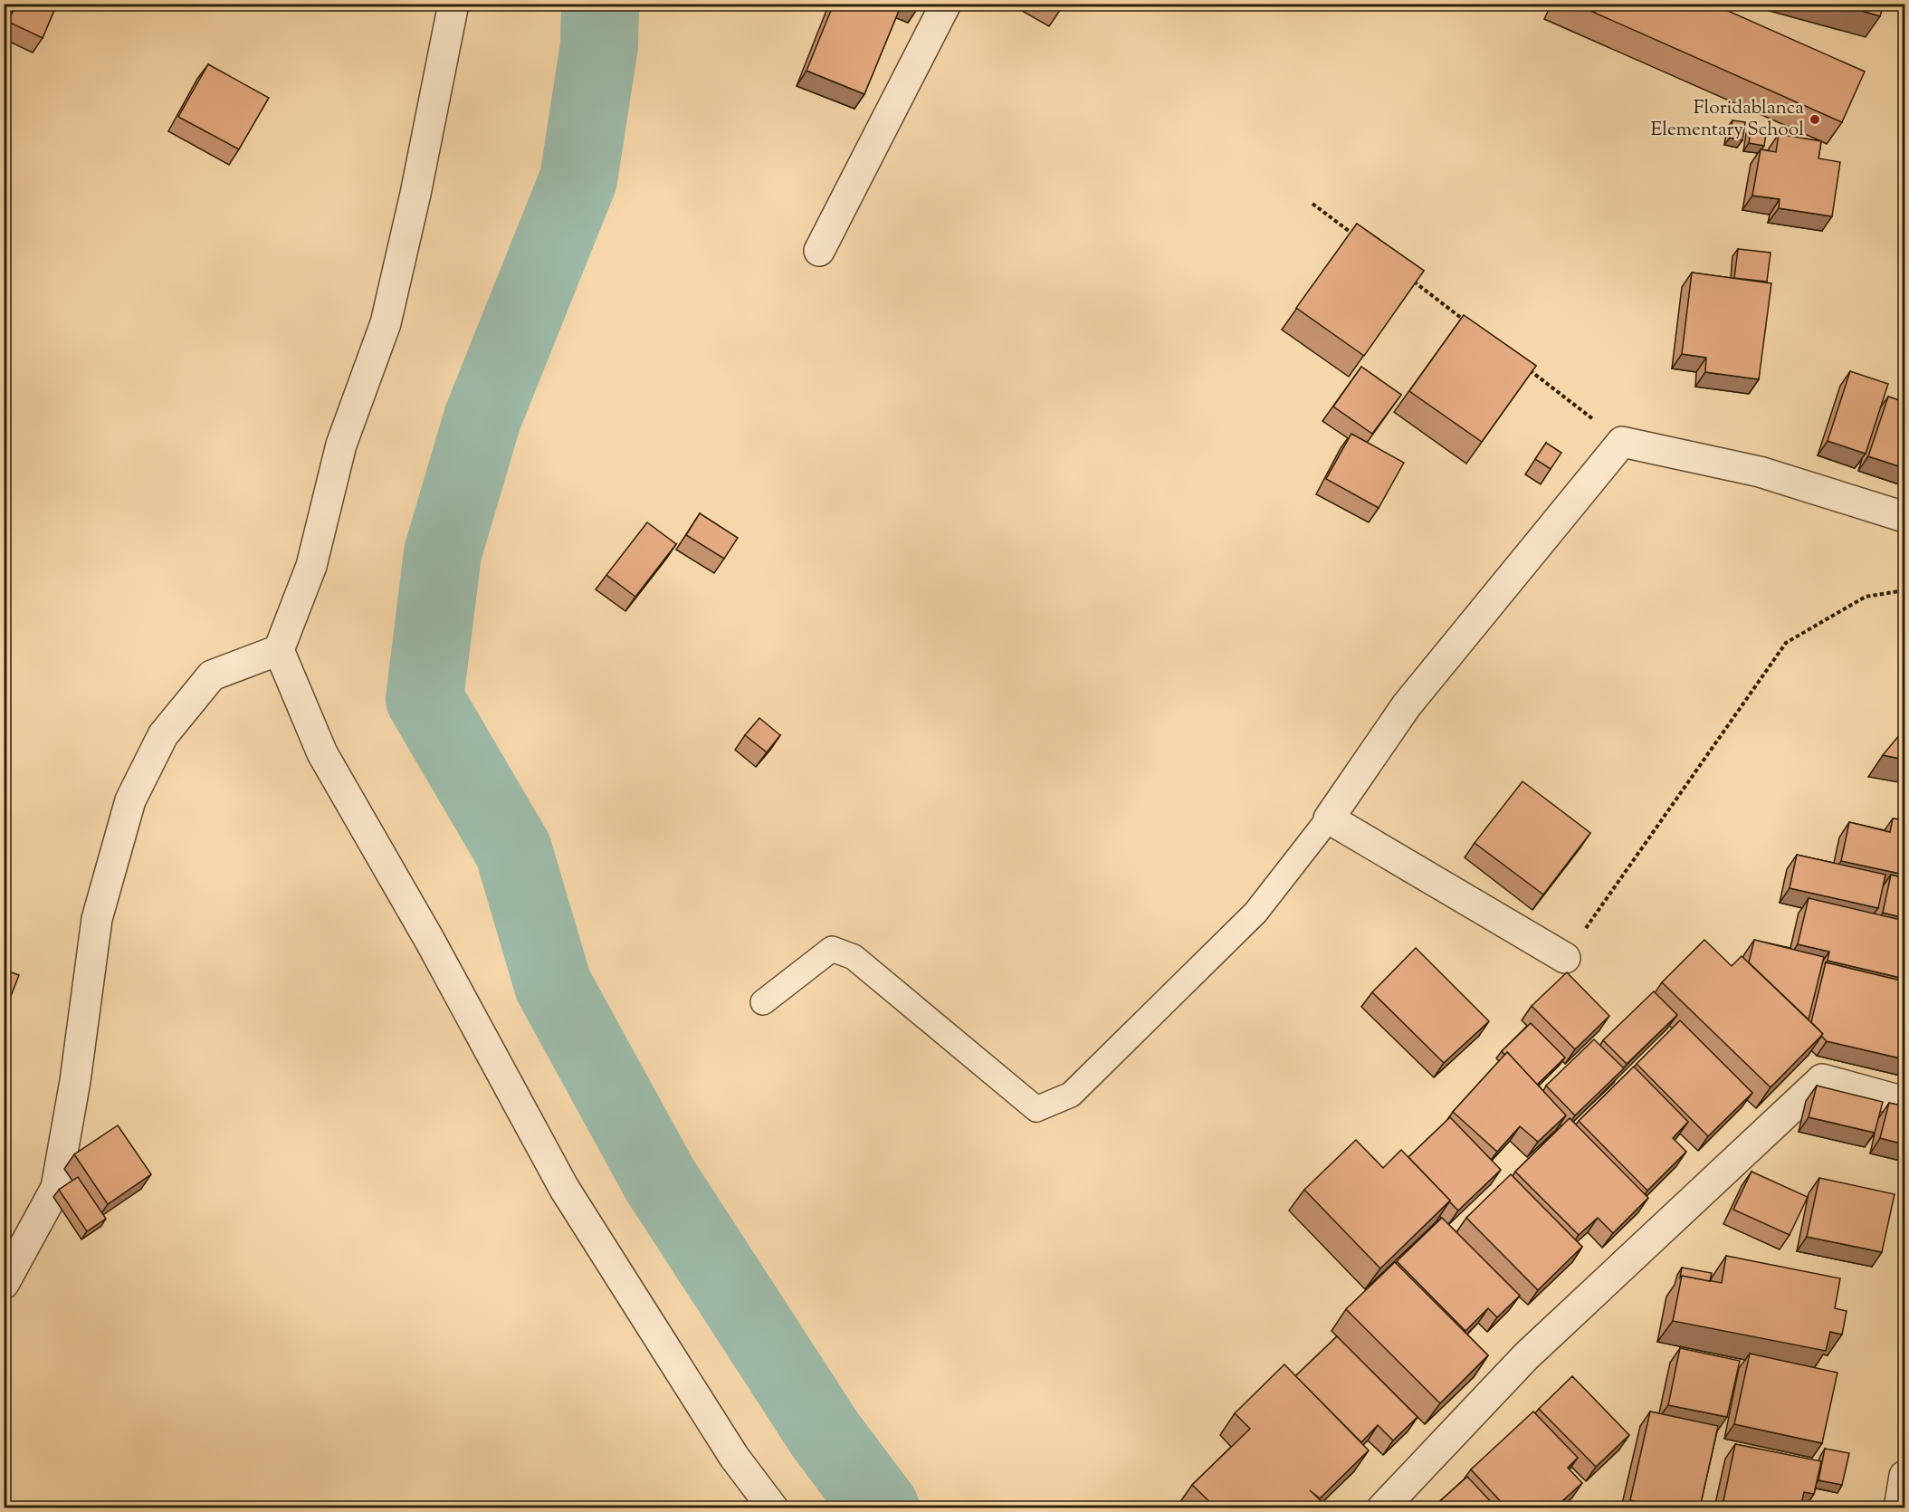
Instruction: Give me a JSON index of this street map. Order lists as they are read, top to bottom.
{
  "places": ["Floridablanca Elementary School"]
}
